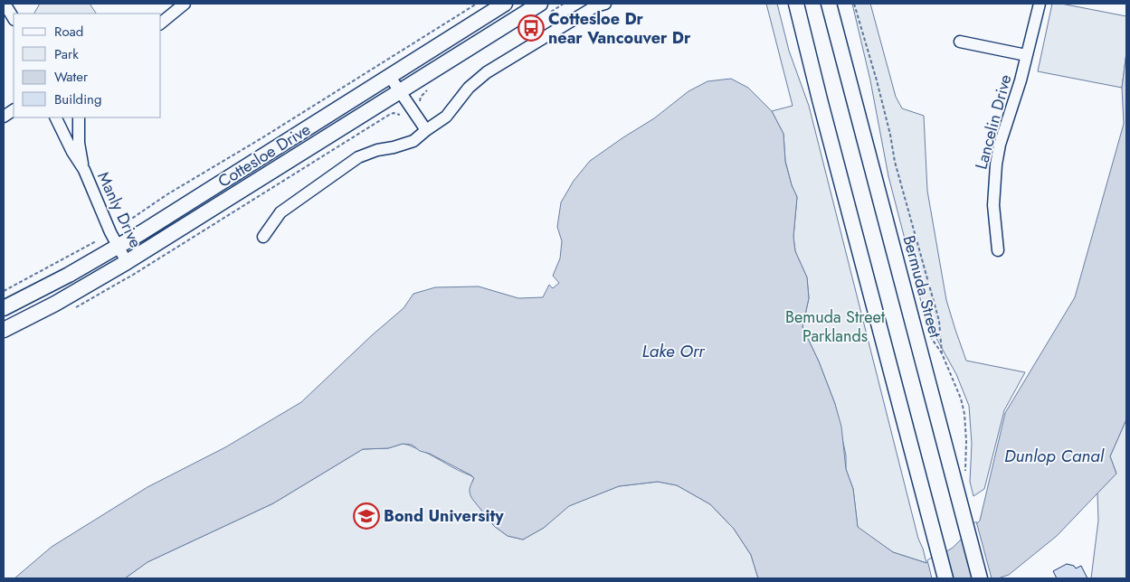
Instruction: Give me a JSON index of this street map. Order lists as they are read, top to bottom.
{
  "streets": {
    "main road": ["Cottesloe Drive", "Bermuda Street"],
    "street": ["Lancelin Drive", "Manly Drive"]
  },
  "crossings": [
    ["Cottesloe Drive", "Manly Drive"]
  ],
  "water": ["Lake Orr", "Dunlop Canal"],
  "parks": ["Bemuda Street Parklands"],
  "places": {
    "bus stop": ["Cottesloe Dr near Vancouver Dr"],
    "school or university": ["Bond University"]
  },
  "legend": [
    "Road",
    "Park",
    "Water",
    "Building"
  ]
}
